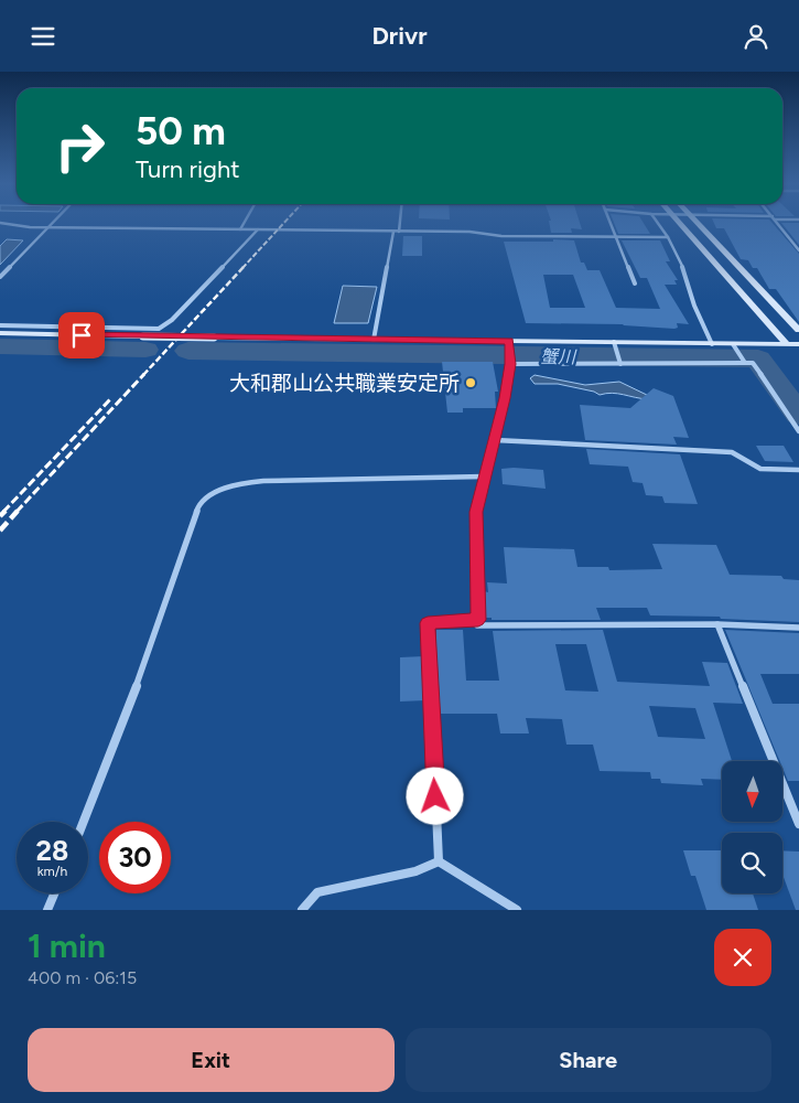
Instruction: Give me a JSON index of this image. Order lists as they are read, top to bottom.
{
  "water": ["蟹川"],
  "places": ["大和郡山公共職業安定所"],
  "north": "bottom",
  "page": {
    "header": "Drivr",
    "turn": ["50 m", "Turn right"],
    "speed": "28 km/h",
    "limit": "30",
    "heading": ["1 min", "400 m · 06:15"],
    "buttons": ["Exit", "Share"]
  }
}
